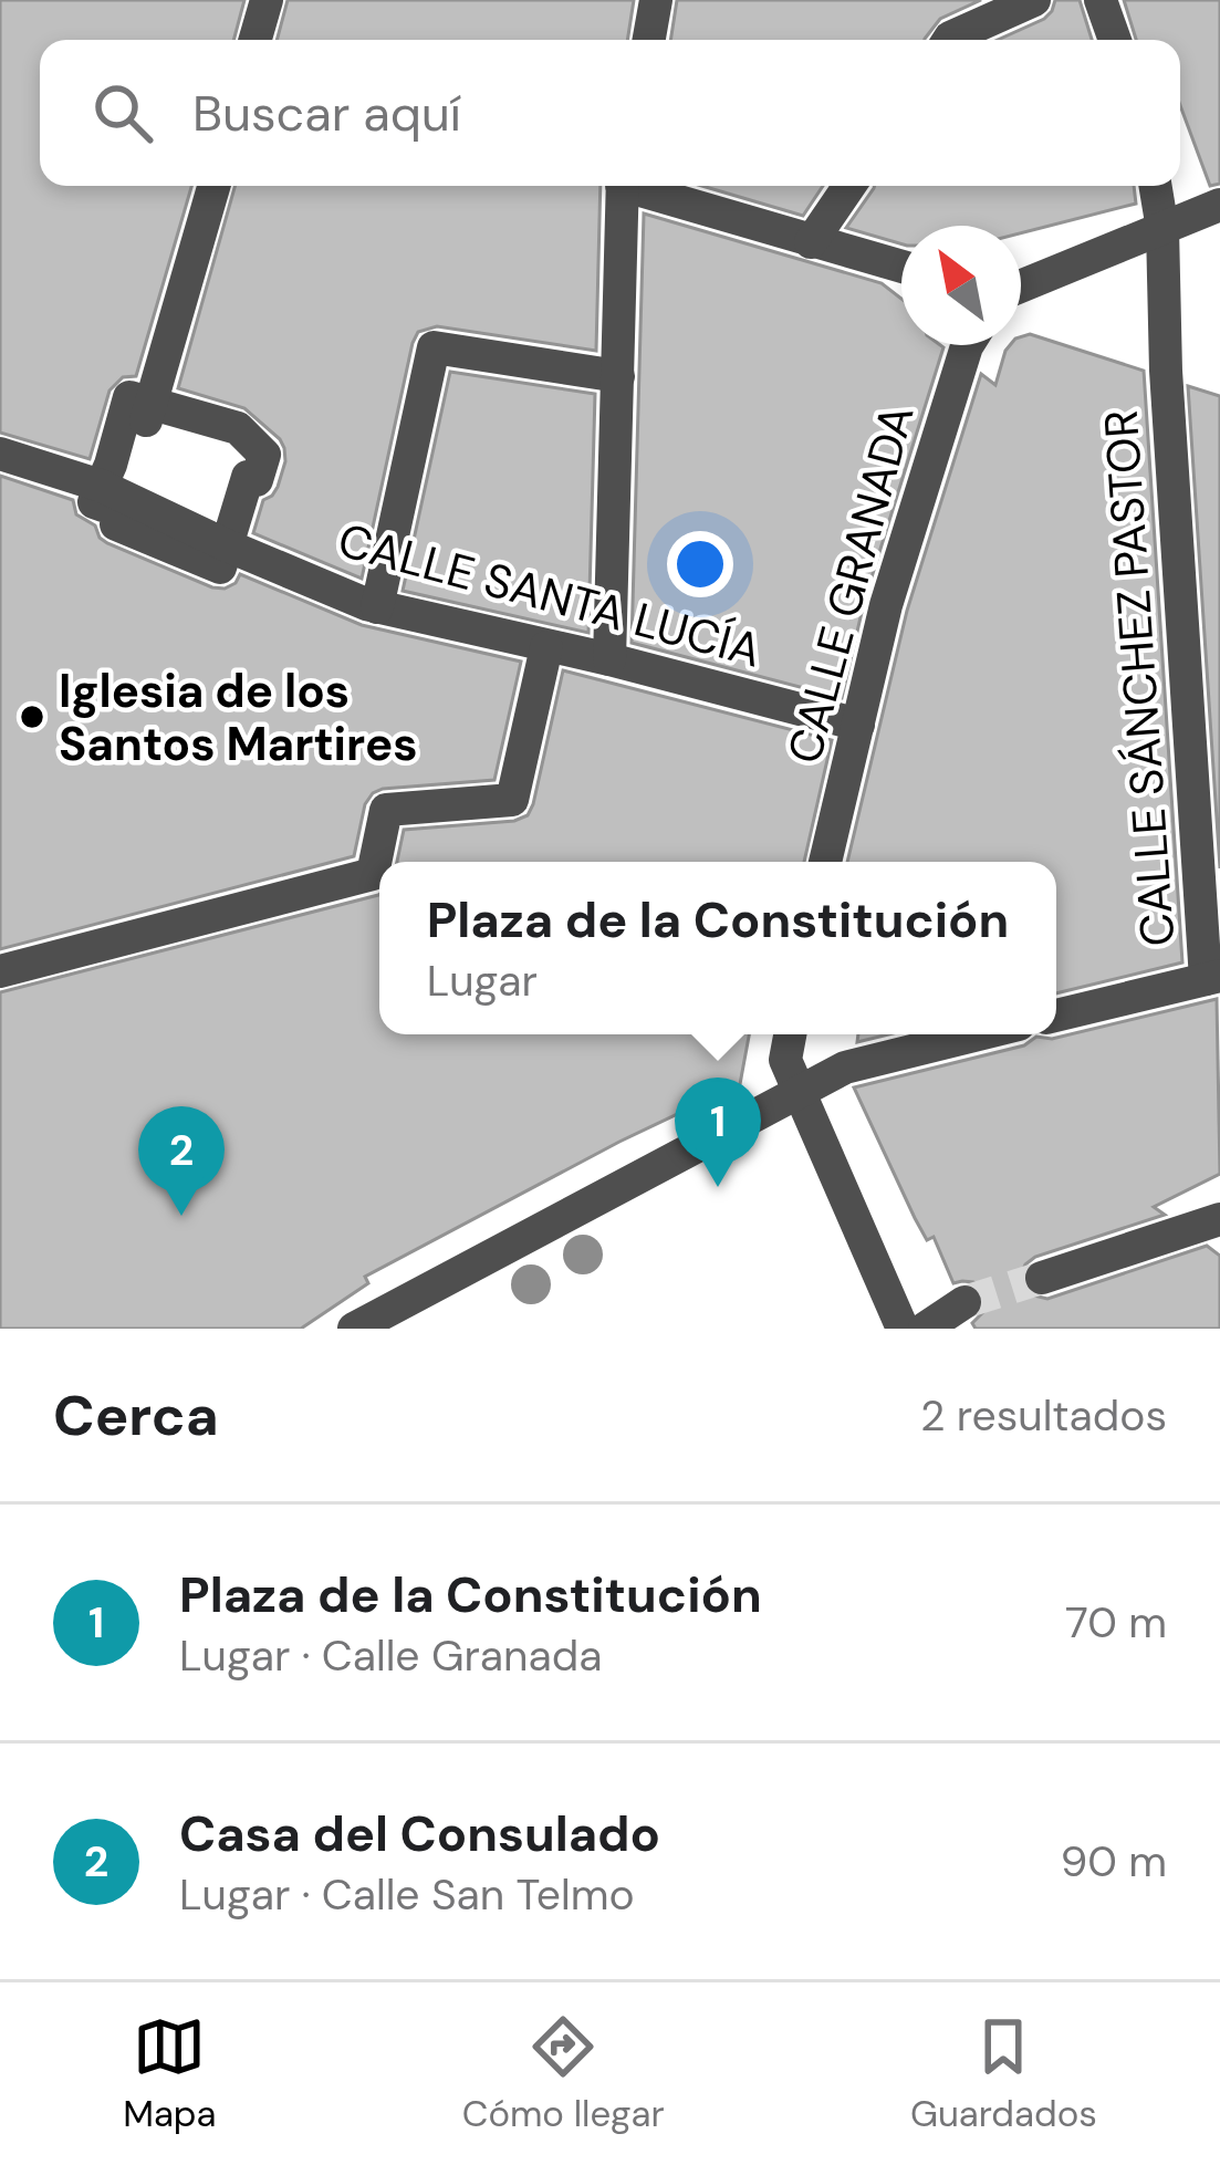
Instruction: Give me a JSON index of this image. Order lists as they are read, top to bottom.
{
  "streets": {
    "street": ["CALLE GRANADA", "CALLE SANTA LUCÍA", "CALLE SÁNCHEZ PASTOR"]
  },
  "crossings": [
    ["CALLE GRANADA", "CALLE SANTA LUCÍA"]
  ],
  "places": ["Iglesia de los Santos Martires"],
  "north": "top left",
  "page": {
    "search": "Buscar aquí",
    "popup": ["Plaza de la Constitución", "Lugar"],
    "pins": ["1", "2"],
    "heading": ["Cerca", "2 resultados"],
    "list": [
      {
        "mark": "1",
        "name": "Plaza de la Constitución",
        "note": "Lugar · Calle Granada",
        "value": "70 m"
      },
      {
        "mark": "2",
        "name": "Casa del Consulado",
        "note": "Lugar · Calle San Telmo",
        "value": "90 m"
      }
    ],
    "nav": ["Mapa", "Cómo llegar", "Guardados"]
  }
}
